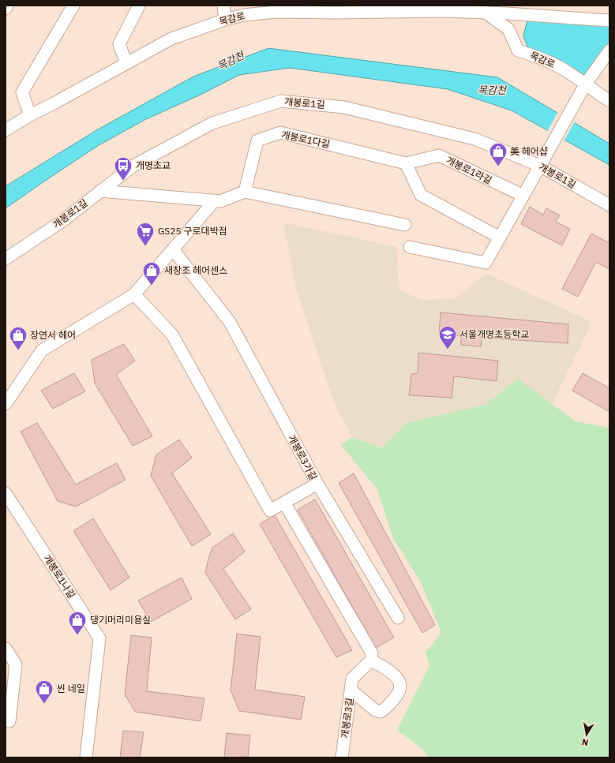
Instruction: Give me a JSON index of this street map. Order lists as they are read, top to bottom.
{
  "streets": {
    "street": [
      "목감로",
      "개봉로1길",
      "개봉로1다길",
      "개봉로1라길",
      "개봉로3가길",
      "개봉로1나길",
      "개봉로3길"
    ]
  },
  "crossings": [
    ["개봉로1다길", "개봉로1라길"]
  ],
  "water": ["목감천"],
  "places": {
    "shop": [
      "美 헤어샵",
      "새창조 헤어센스",
      "장연서 헤어",
      "댕기머리미용실",
      "씬 네일"
    ],
    "bus stop": ["개명초교"],
    "supermarket": ["GS25 구로대박점"],
    "school or university": ["서울개명초등학교"]
  },
  "north": "bottom"
}
